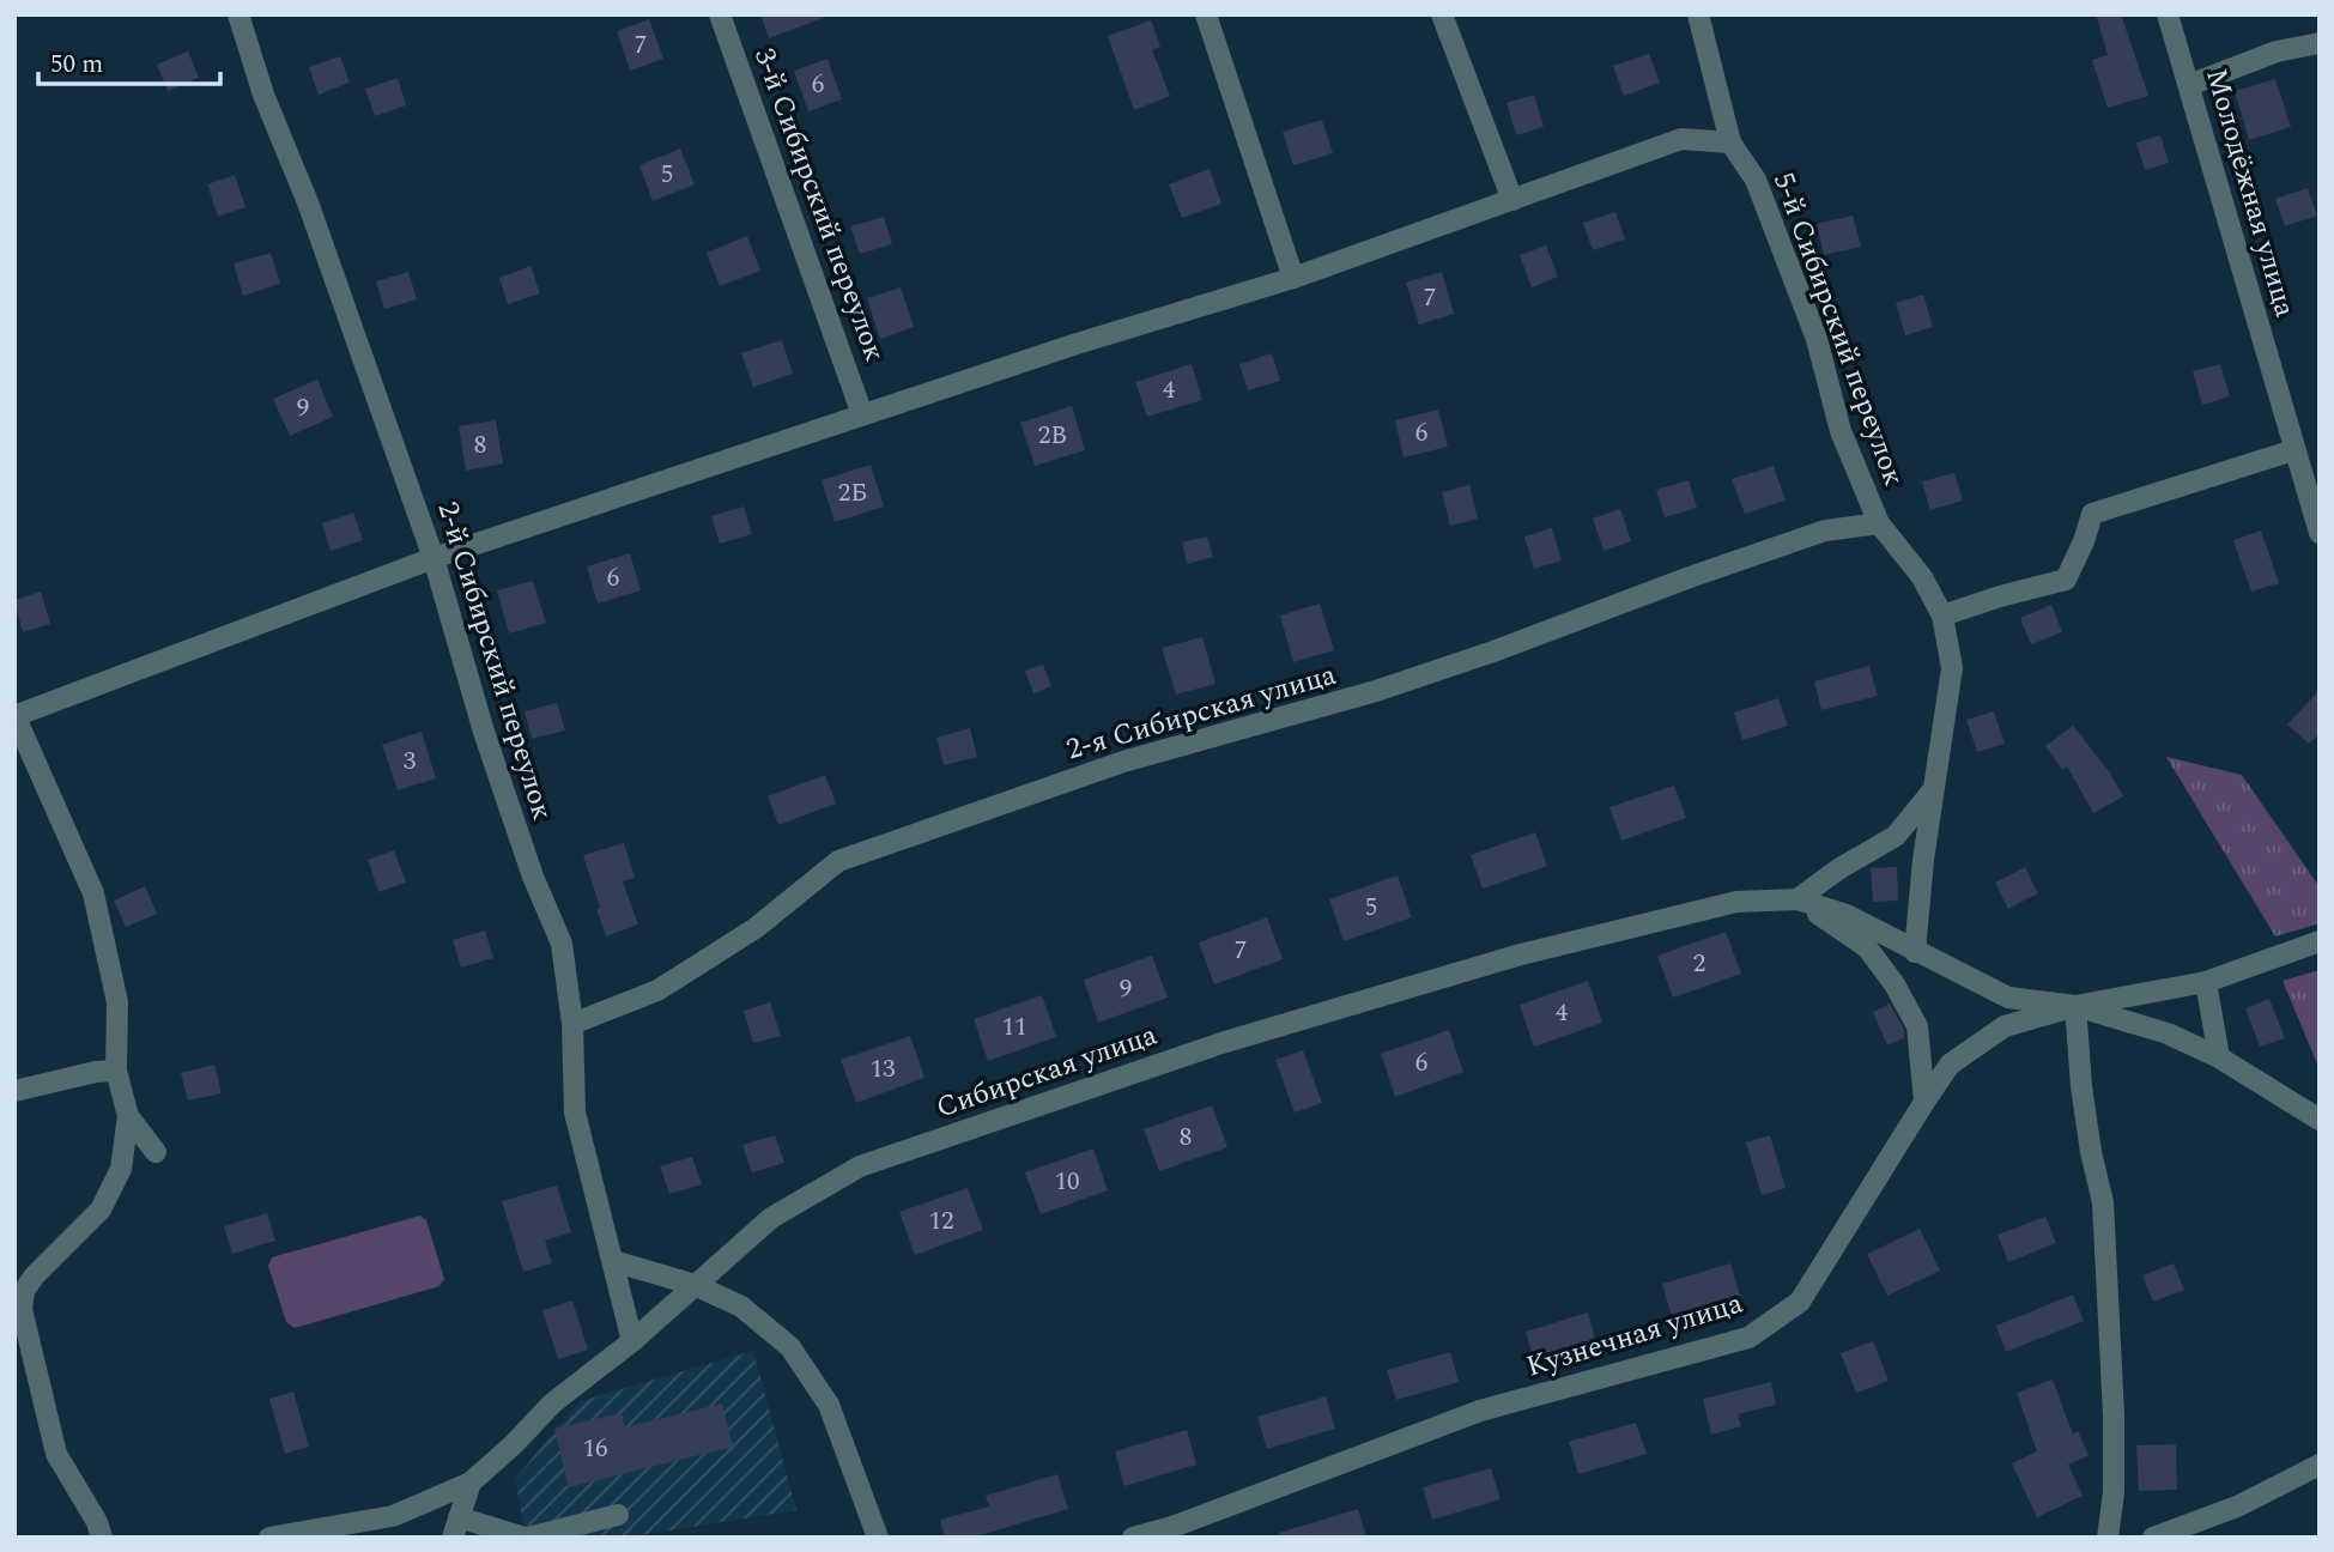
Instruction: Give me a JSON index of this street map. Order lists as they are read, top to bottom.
{
  "streets": {
    "street": [
      "Молодёжная улица",
      "3-й Сибирский переулок",
      "5-й Сибирский переулок",
      "2-й Сибирский переулок",
      "2-я Сибирская улица",
      "Сибирская улица",
      "Кузнечная улица"
    ]
  },
  "crossings": [
    ["5-й Сибирский переулок", "2-я Сибирская улица"],
    ["2-й Сибирский переулок", "2-я Сибирская улица"],
    ["2-й Сибирский переулок", "Сибирская улица"]
  ],
  "house_numbers": [
    "7",
    "6",
    "5",
    "7",
    "4",
    "9",
    "6",
    "2В",
    "8",
    "2Б",
    "6",
    "3",
    "5",
    "7",
    "2",
    "9",
    "4",
    "11",
    "6",
    "13",
    "8",
    "10",
    "12",
    "16"
  ],
  "scale_bar": "50 m"
}
